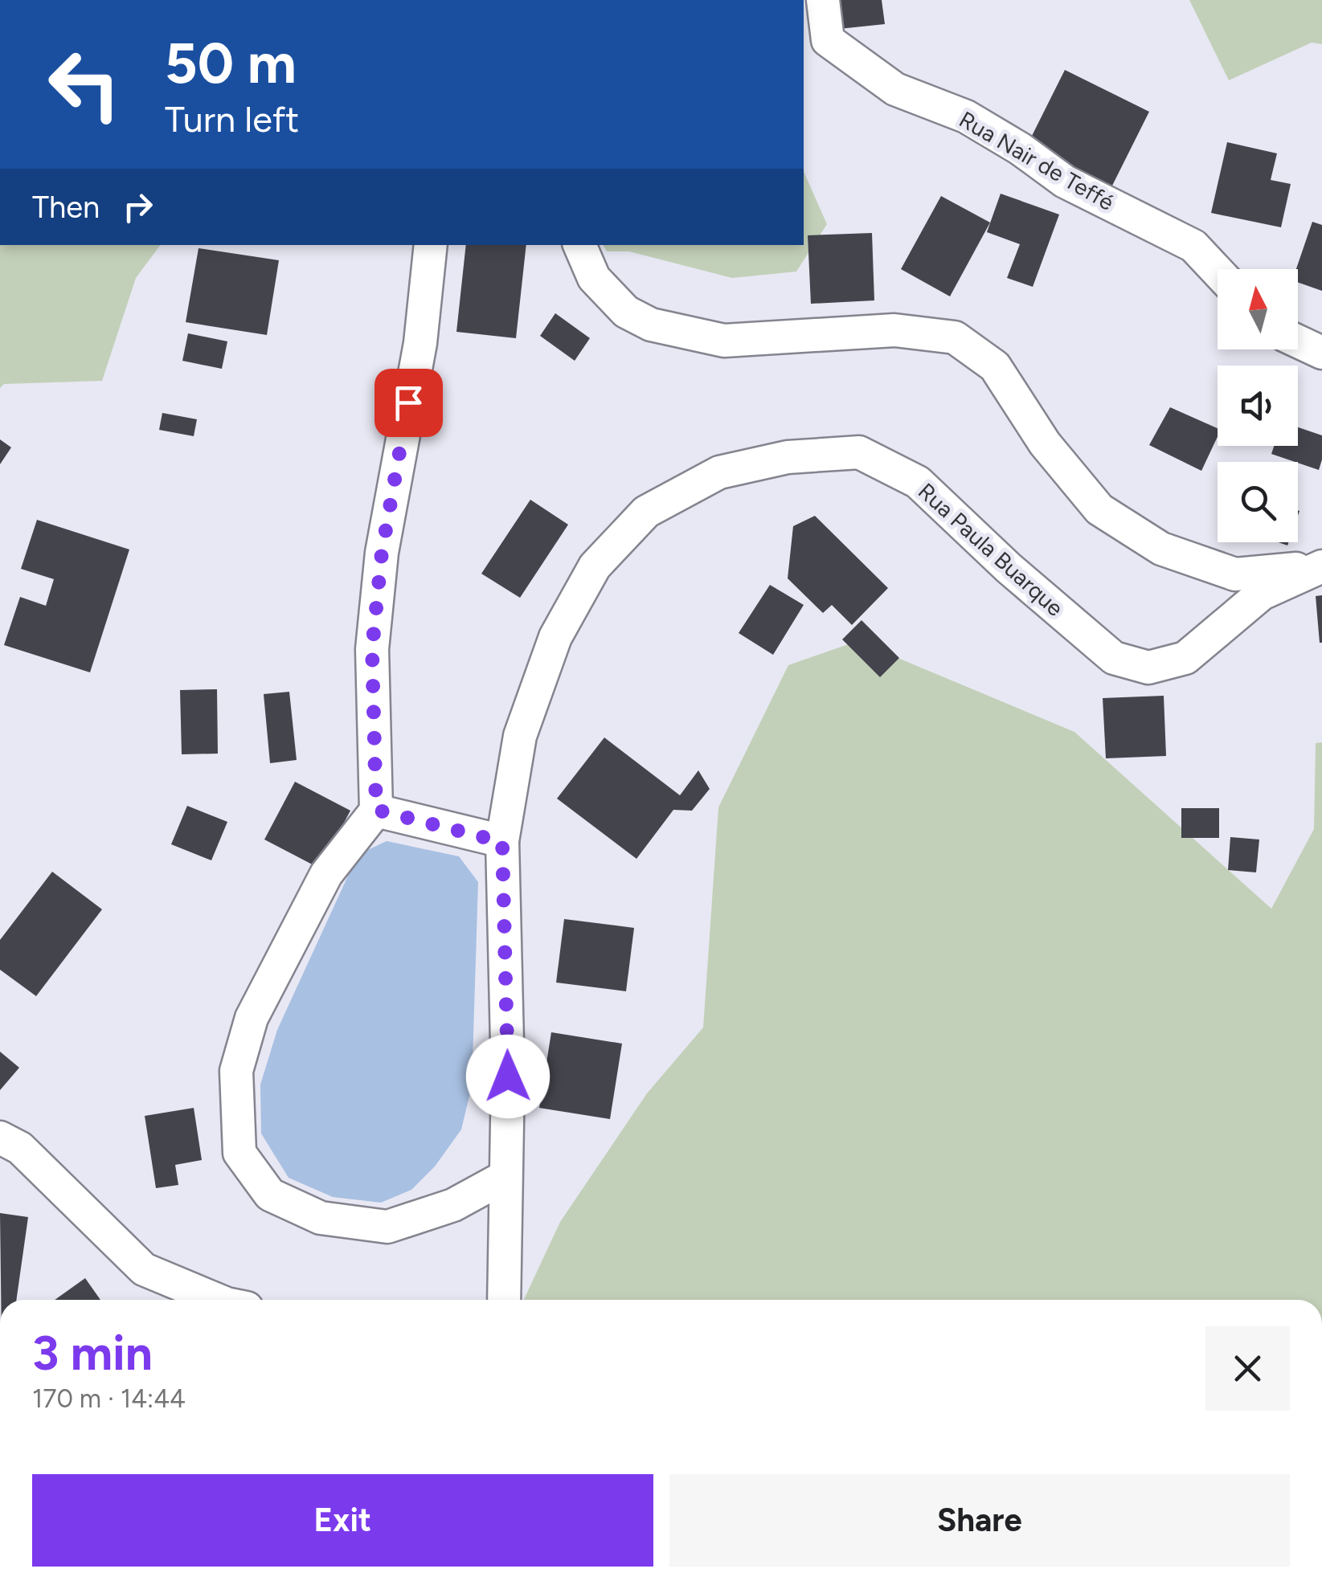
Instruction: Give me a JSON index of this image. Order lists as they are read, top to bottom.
{
  "streets": {
    "street": ["Rua Nair de Teffé", "Rua Paula Buarque"]
  },
  "north": "top",
  "page": {
    "turn": ["50 m", "Turn left"],
    "then": "Then",
    "heading": ["3 min", "170 m · 14:44"],
    "buttons": ["Exit", "Share"]
  }
}
